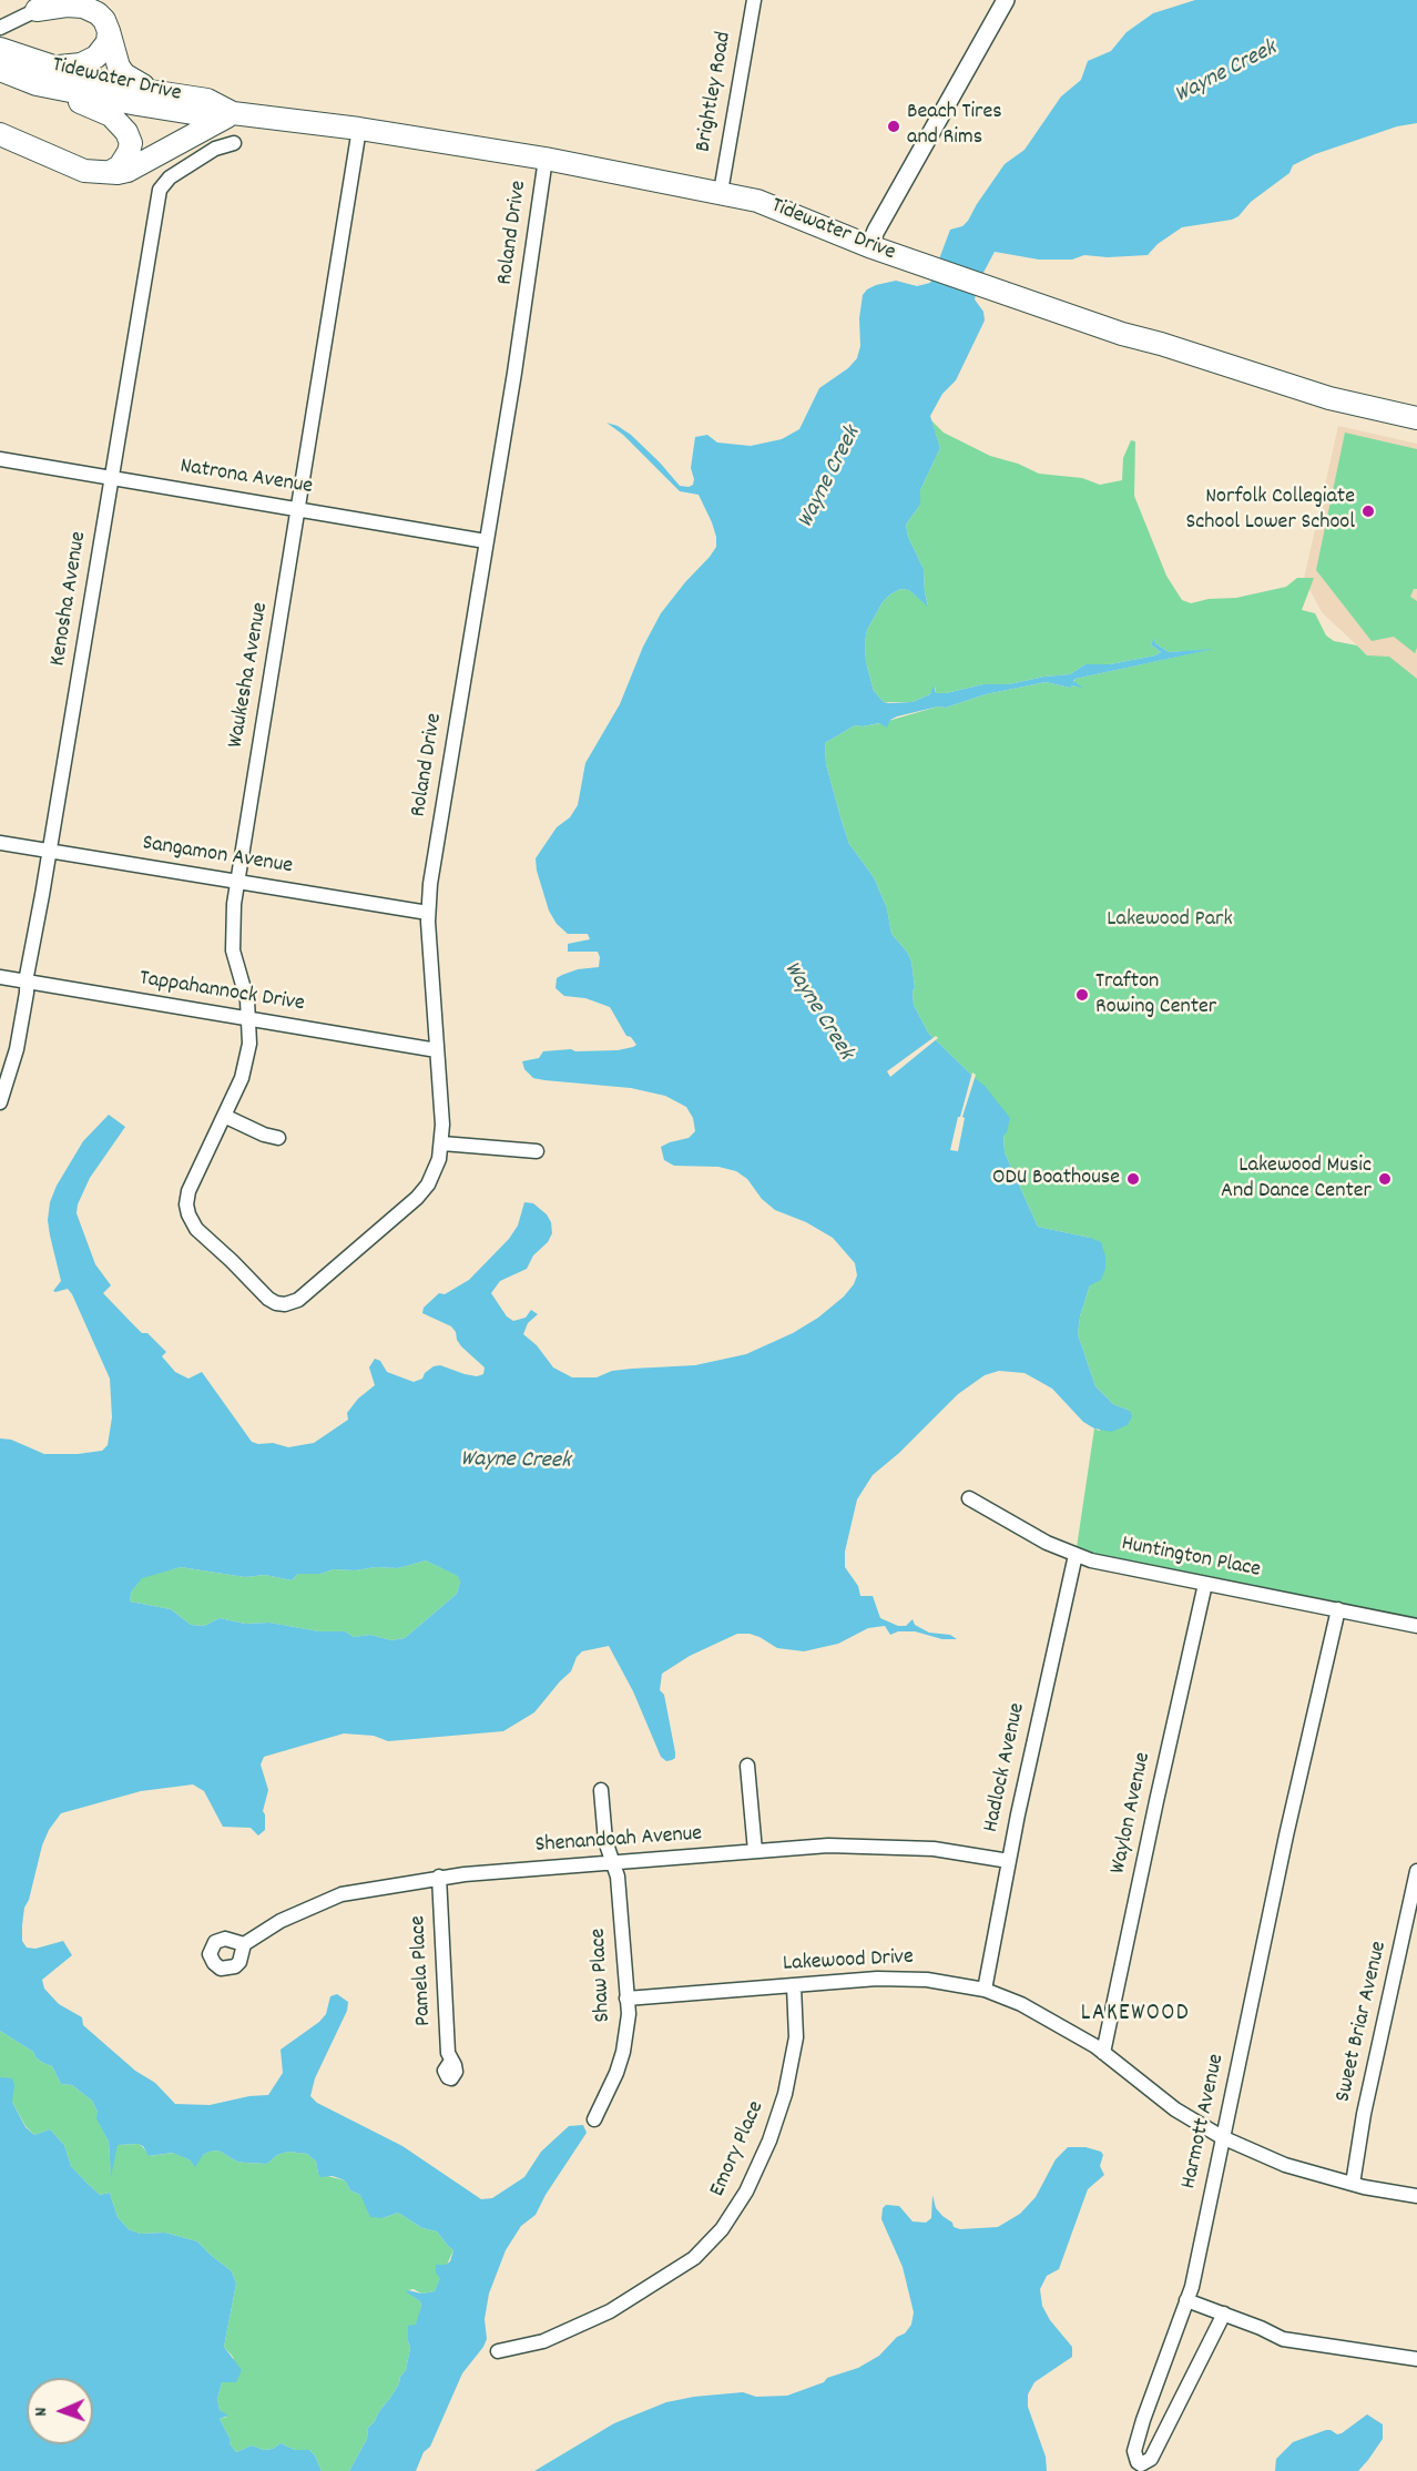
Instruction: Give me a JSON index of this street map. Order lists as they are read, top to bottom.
{
  "streets": {
    "highway": ["Tidewater Drive"],
    "street": [
      "Brightley Road",
      "Roland Drive",
      "Natrona Avenue",
      "Kenosha Avenue",
      "Waukesha Avenue",
      "Sangamon Avenue",
      "Tappahannock Drive",
      "Huntington Place",
      "Hadlock Avenue",
      "Waylon Avenue",
      "Shenandoah Avenue",
      "Lakewood Drive",
      "Pamela Place",
      "Shaw Place",
      "Sweet Briar Avenue",
      "Harmott Avenue",
      "Emory Place"
    ]
  },
  "crossings": [
    ["Tidewater Drive", "Brightley Road"],
    ["Tidewater Drive", "Roland Drive"],
    ["Tidewater Drive", "Waukesha Avenue"],
    ["Roland Drive", "Natrona Avenue"],
    ["Roland Drive", "Waukesha Avenue"],
    ["Roland Drive", "Sangamon Avenue"],
    ["Roland Drive", "Tappahannock Drive"],
    ["Natrona Avenue", "Kenosha Avenue"],
    ["Natrona Avenue", "Waukesha Avenue"],
    ["Kenosha Avenue", "Sangamon Avenue"],
    ["Kenosha Avenue", "Tappahannock Drive"],
    ["Waukesha Avenue", "Sangamon Avenue"],
    ["Waukesha Avenue", "Tappahannock Drive"],
    ["Huntington Place", "Hadlock Avenue"],
    ["Huntington Place", "Waylon Avenue"],
    ["Huntington Place", "Harmott Avenue"],
    ["Hadlock Avenue", "Shenandoah Avenue"],
    ["Hadlock Avenue", "Lakewood Drive"],
    ["Waylon Avenue", "Lakewood Drive"],
    ["Shenandoah Avenue", "Pamela Place"],
    ["Shenandoah Avenue", "Shaw Place"],
    ["Lakewood Drive", "Shaw Place"],
    ["Lakewood Drive", "Sweet Briar Avenue"],
    ["Lakewood Drive", "Harmott Avenue"],
    ["Lakewood Drive", "Emory Place"]
  ],
  "districts": ["LAKEWOOD"],
  "water": ["Wayne Creek"],
  "parks": ["Lakewood Park"],
  "places": [
    "Beach Tires and Rims",
    "Norfolk Collegiate School Lower School",
    "Trafton Rowing Center",
    "ODU Boathouse",
    "Lakewood Music And Dance Center"
  ],
  "north": "left"
}
